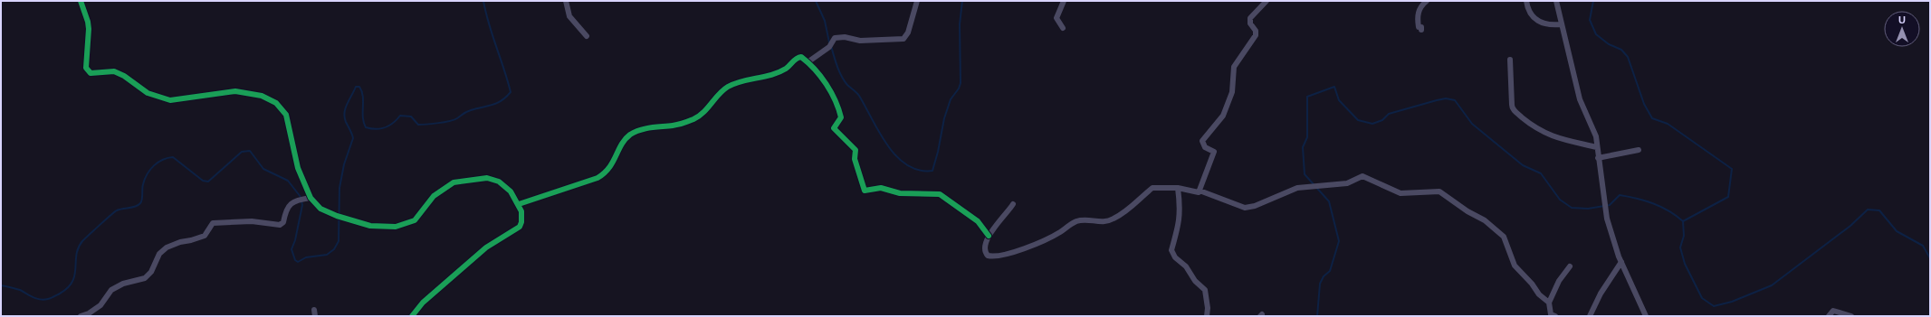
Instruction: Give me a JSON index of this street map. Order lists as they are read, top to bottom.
{
  "north": "top"
}
